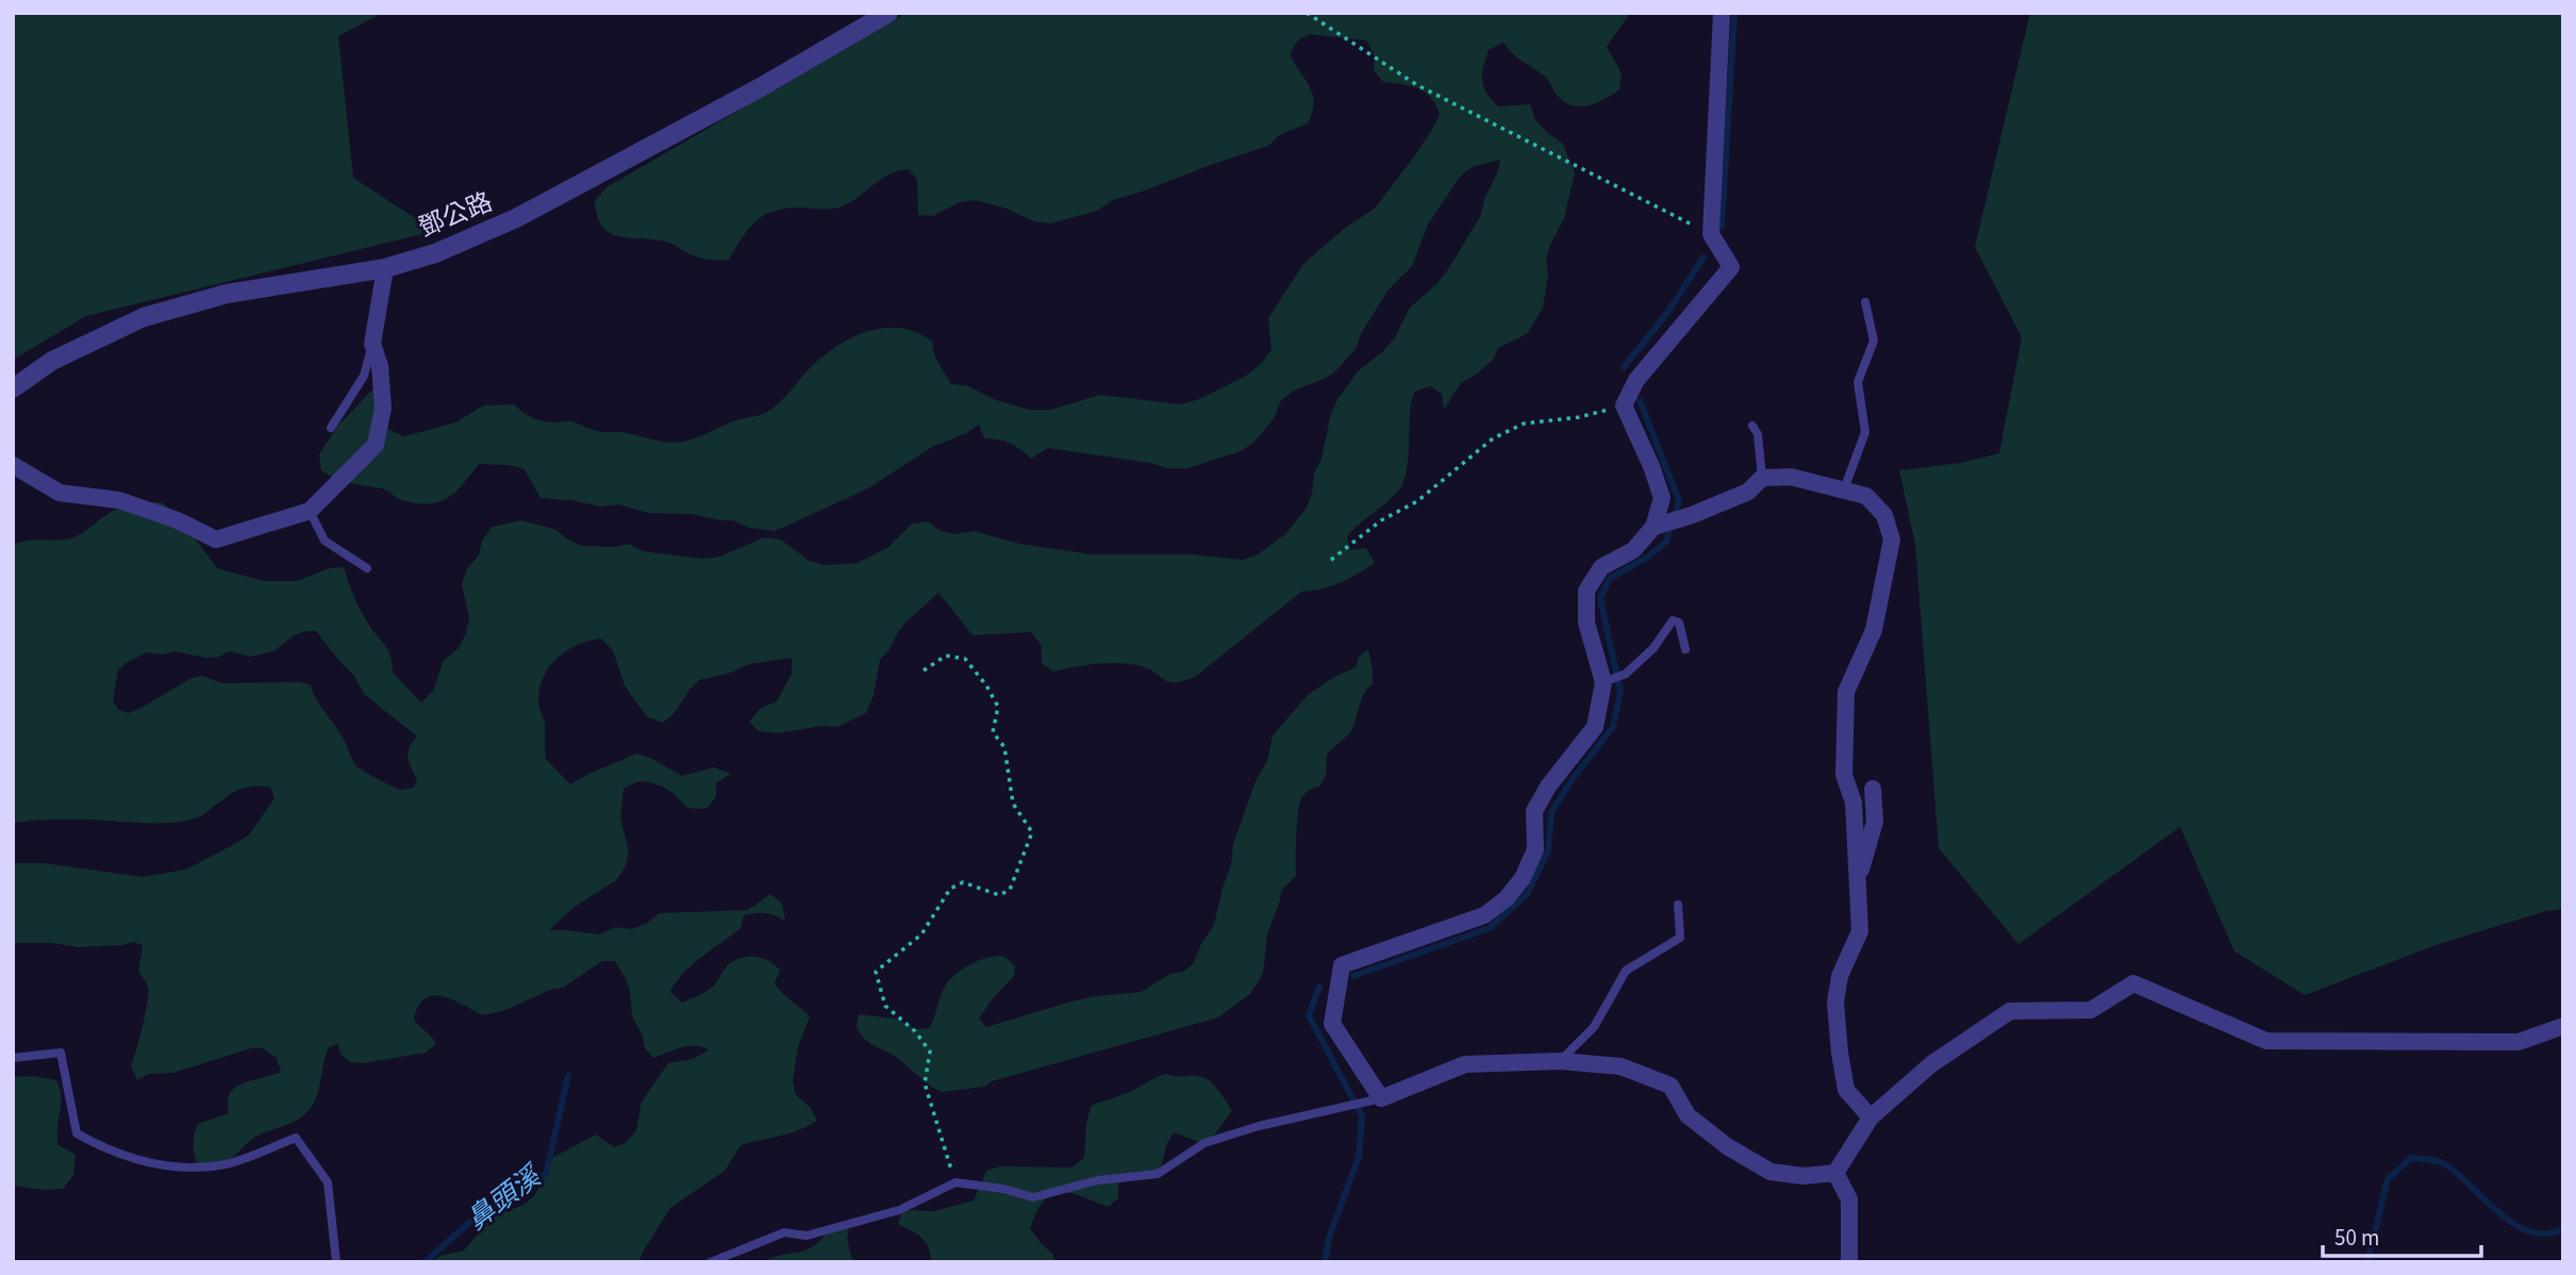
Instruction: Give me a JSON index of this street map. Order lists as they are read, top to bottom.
{
  "streets": {
    "street": ["鄧公路"]
  },
  "water": ["鼻頭溪"],
  "scale_bar": "50 m"
}
